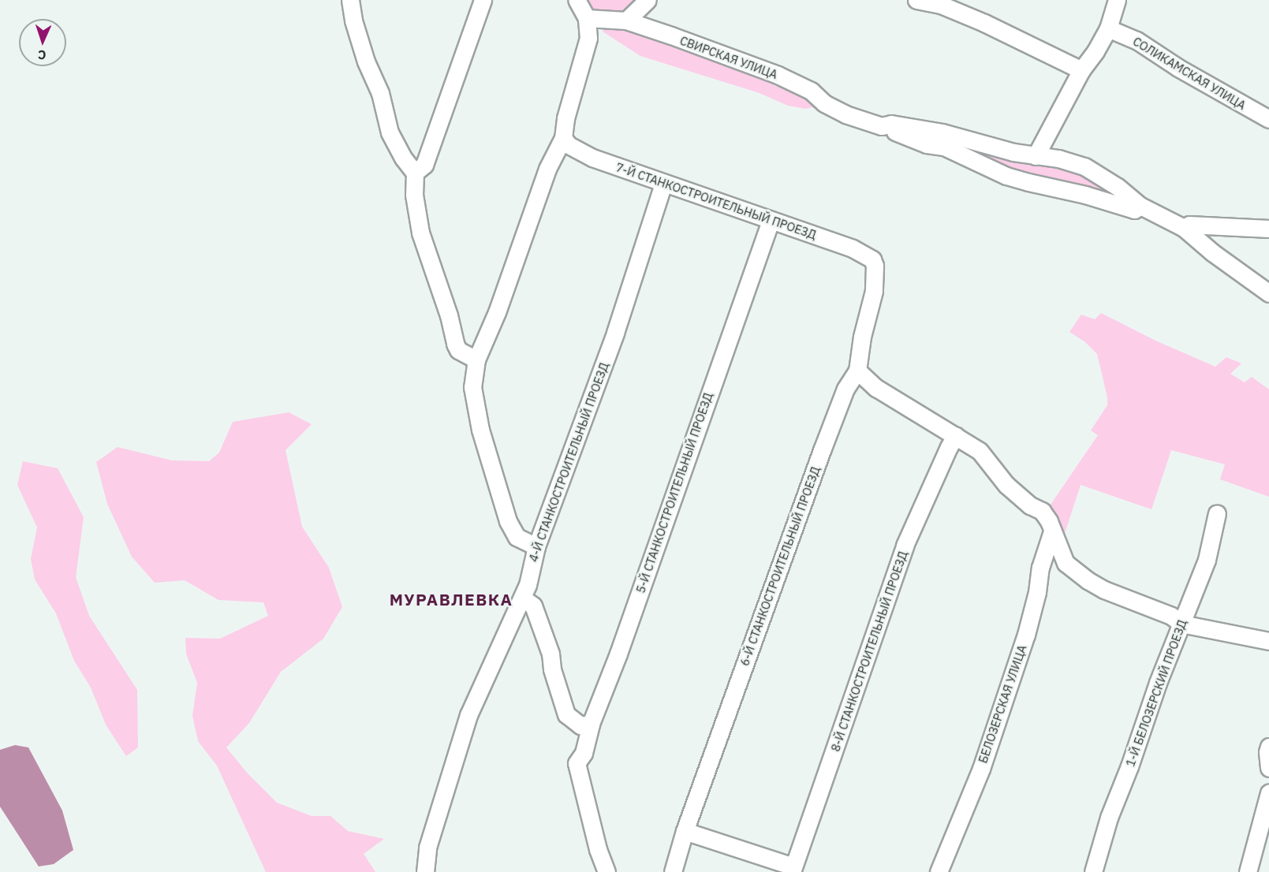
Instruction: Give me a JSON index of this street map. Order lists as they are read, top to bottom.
{
  "streets": {
    "street": [
      "СВИРСКАЯ УЛИЦА",
      "СОЛИКАМСКАЯ УЛИЦА",
      "7-Й СТАНКОСТРОИТЕЛЬНЫЙ ПРОЕЗД",
      "4-Й СТАНКОСТРОИТЕЛЬНЫЙ ПРОЕЗД",
      "5-Й СТАНКОСТРОИТЕЛЬНЫЙ ПРОЕЗД",
      "6-Й СТАНКОСТРОИТЕЛЬНЫЙ ПРОЕЗД",
      "8-Й СТАНКОСТРОИТЕЛЬНЫЙ ПРОЕЗД",
      "1-Й БЕЛОЗЕРСКИЙ ПРОЕЗД",
      "БЕЛОЗЕРСКАЯ УЛИЦА"
    ]
  },
  "crossings": [
    ["7-Й СТАНКОСТРОИТЕЛЬНЫЙ ПРОЕЗД", "4-Й СТАНКОСТРОИТЕЛЬНЫЙ ПРОЕЗД"],
    ["7-Й СТАНКОСТРОИТЕЛЬНЫЙ ПРОЕЗД", "5-Й СТАНКОСТРОИТЕЛЬНЫЙ ПРОЕЗД"],
    ["7-Й СТАНКОСТРОИТЕЛЬНЫЙ ПРОЕЗД", "6-Й СТАНКОСТРОИТЕЛЬНЫЙ ПРОЕЗД"]
  ],
  "districts": ["МУРАВЛЕВКА"],
  "north": "bottom"
}
